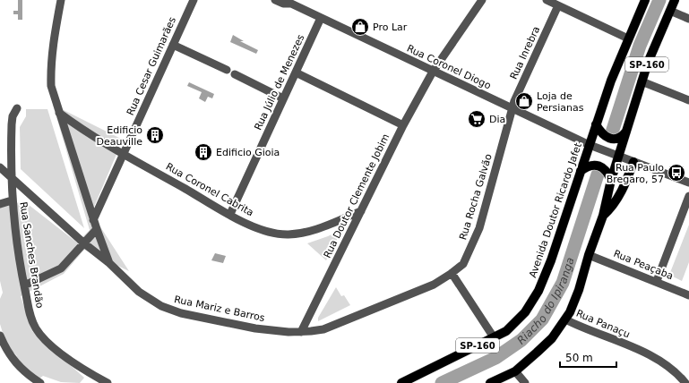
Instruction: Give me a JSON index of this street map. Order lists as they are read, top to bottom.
{
  "streets": {
    "main road": ["SP-160", "Avenida Doutor Ricardo Jafet"],
    "street": [
      "Rua Inrebra",
      "Rua Cesar Guimarães",
      "Rua Coronel Diogo",
      "Rua Júlio de Menezes",
      "Rua Coronel Cabrita",
      "Rua Doutor Clemente Jobim",
      "Rua Rocha Galvão",
      "Rua Sanches Brandão",
      "Rua Peaçaba",
      "Rua Mariz e Barros",
      "Rua Panaçu"
    ]
  },
  "crossings": [
    ["Rua Inrebra", "Rua Coronel Diogo"],
    ["Rua Inrebra", "Rua Rocha Galvão"],
    ["SP-160", "Rua Coronel Diogo"],
    ["SP-160", "Rua Peaçaba"],
    ["SP-160", "Rua Panaçu"],
    ["Rua Cesar Guimarães", "Rua Coronel Cabrita"],
    ["Rua Cesar Guimarães", "Rua Mariz e Barros"],
    ["Rua Coronel Diogo", "Rua Júlio de Menezes"],
    ["Rua Coronel Diogo", "Rua Doutor Clemente Jobim"],
    ["Rua Coronel Diogo", "Rua Rocha Galvão"],
    ["Rua Coronel Diogo", "Avenida Doutor Ricardo Jafet"],
    ["Rua Júlio de Menezes", "Rua Coronel Cabrita"],
    ["Rua Coronel Cabrita", "Rua Doutor Clemente Jobim"],
    ["Rua Coronel Cabrita", "Rua Mariz e Barros"],
    ["Rua Doutor Clemente Jobim", "Rua Mariz e Barros"],
    ["Rua Rocha Galvão", "Rua Mariz e Barros"]
  ],
  "water": ["Riacho do Ipiranga"],
  "places": {
    "shop": ["Pro Lar", "Loja de Persianas"],
    "supermarket": ["Dia"],
    "building": ["Edificio Deauville", "Edificio Gioia"],
    "bus stop": ["Rua Paulo Bregaro, 57"]
  },
  "scale_bar": "50 m"
}
